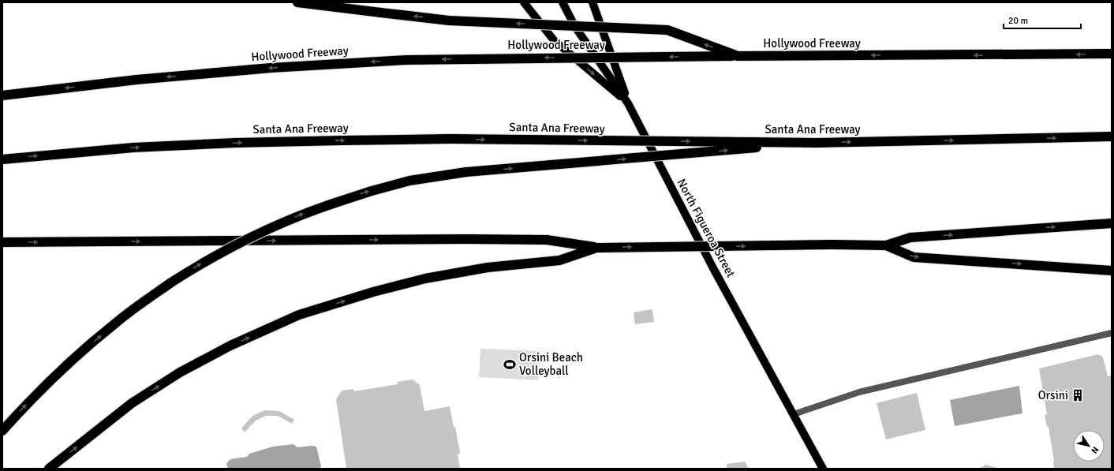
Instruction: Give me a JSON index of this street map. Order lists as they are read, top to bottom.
{
  "streets": {
    "highway": ["Hollywood Freeway", "Santa Ana Freeway"],
    "main road": ["North Figueroa Street"]
  },
  "places": {
    "sports": ["Orsini Beach Volleyball"],
    "building": ["Orsini"]
  },
  "scale_bar": "20 m",
  "north": "bottom right"
}
